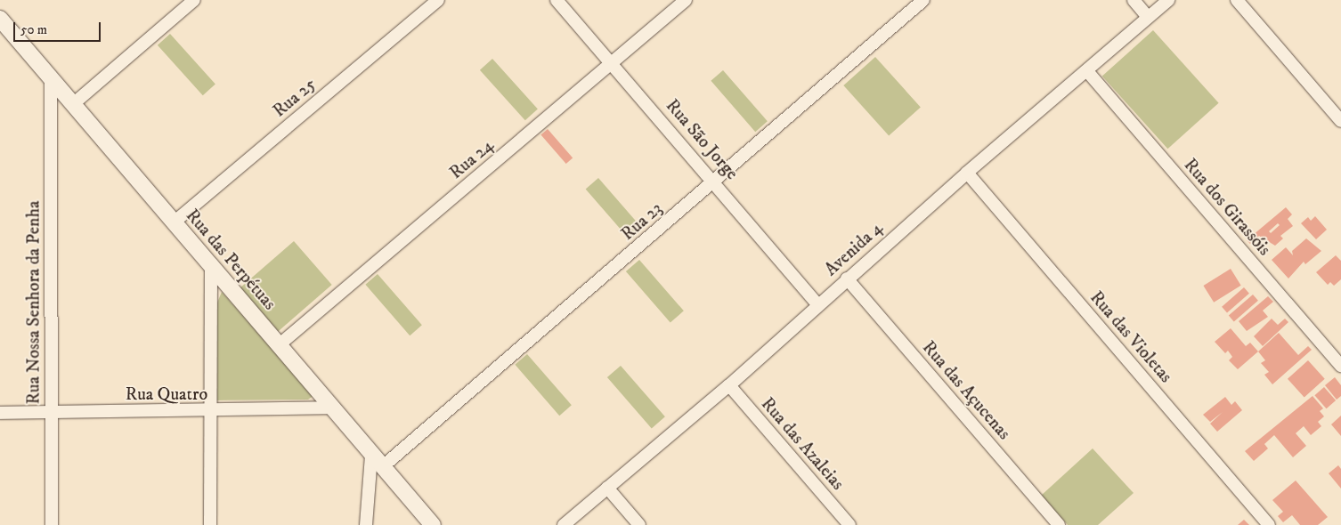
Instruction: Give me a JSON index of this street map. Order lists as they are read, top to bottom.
{
  "streets": {
    "street": [
      "Rua 25",
      "Rua São Jorge",
      "Rua 24",
      "Rua dos Girassóis",
      "Rua 23",
      "Avenida 4",
      "Rua das Perpétuas",
      "Rua Nossa Senhora da Penha",
      "Rua das Violetas",
      "Rua das Açucenas",
      "Rua Quatro",
      "Rua das Azaleias"
    ]
  },
  "crossings": [
    ["Rua 25", "Rua das Perpétuas"],
    ["Rua São Jorge", "Rua 24"],
    ["Rua São Jorge", "Rua 23"],
    ["Rua São Jorge", "Avenida 4"],
    ["Rua 24", "Rua das Perpétuas"],
    ["Rua dos Girassóis", "Avenida 4"],
    ["Rua 23", "Rua das Perpétuas"],
    ["Avenida 4", "Rua das Violetas"],
    ["Avenida 4", "Rua das Açucenas"],
    ["Avenida 4", "Rua das Azaleias"],
    ["Rua das Perpétuas", "Rua Nossa Senhora da Penha"],
    ["Rua das Perpétuas", "Rua Quatro"],
    ["Rua Nossa Senhora da Penha", "Rua Quatro"]
  ],
  "scale_bar": "50 m"
}
